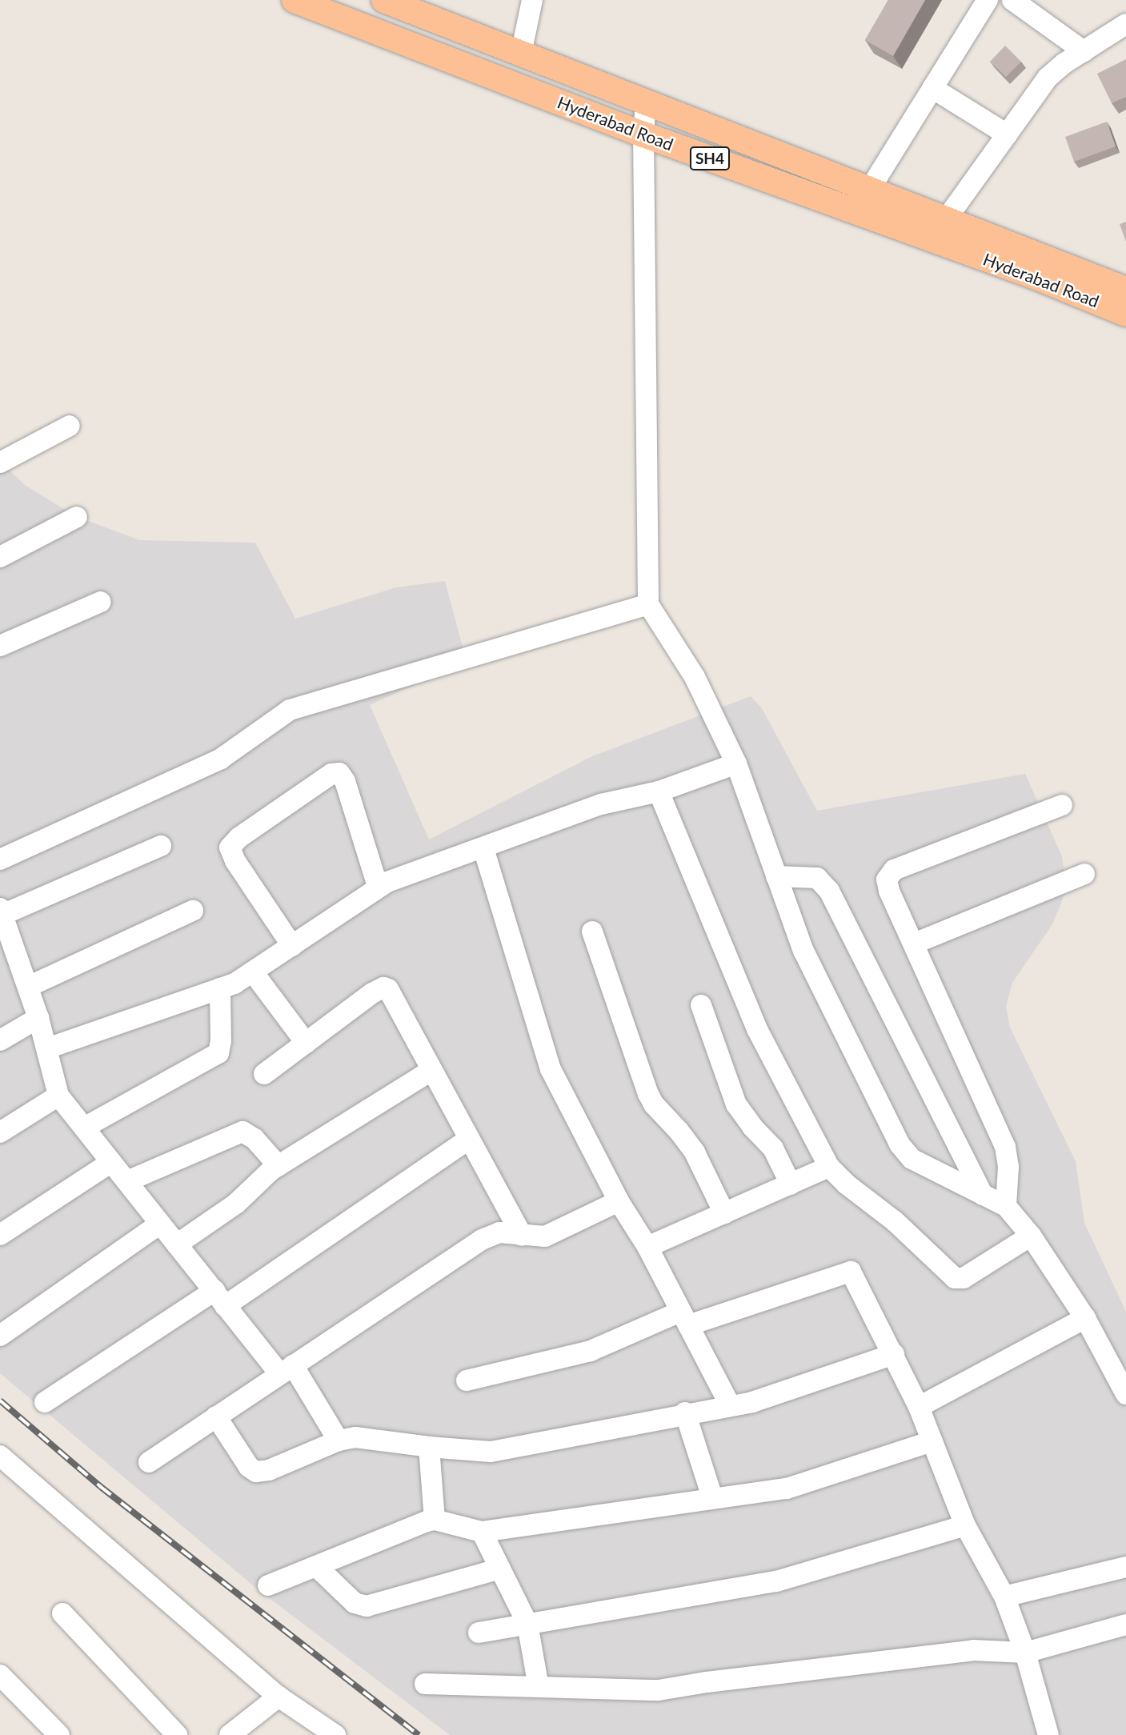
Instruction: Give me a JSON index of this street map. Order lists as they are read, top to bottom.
{
  "streets": {
    "main road": ["Hyderabad Road", "SH4"]
  }
}
